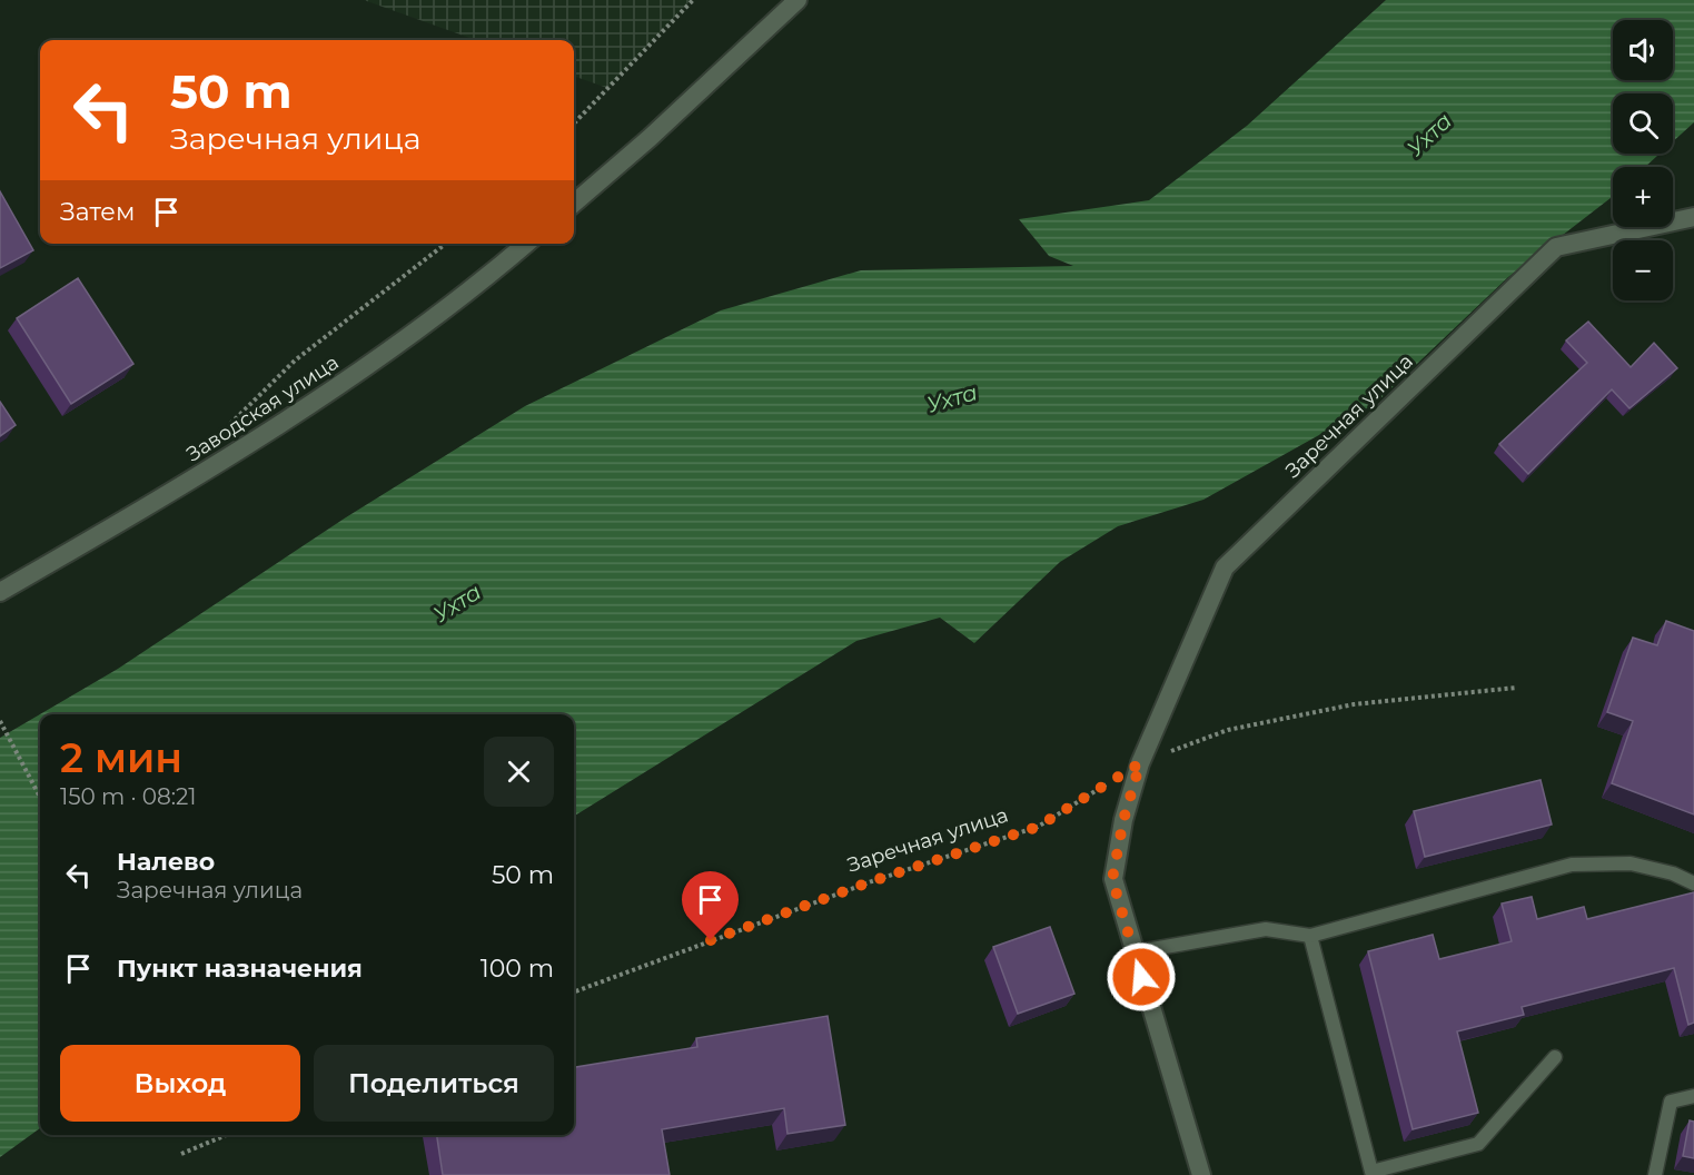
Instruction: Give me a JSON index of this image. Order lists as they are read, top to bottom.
{
  "streets": {
    "street": ["Заводская улица", "Заречная улица"]
  },
  "water": ["Ухта"],
  "page": {
    "map_buttons": ["+", "−"],
    "turn": ["50 m", "Заречная улица"],
    "then": "Затем",
    "heading": ["2 мин", "150 m · 08:21"],
    "list": [
      {
        "name": "Налево",
        "note": "Заречная улица",
        "value": "50 m"
      },
      {
        "name": "Пункт назначения",
        "value": "100 m"
      }
    ],
    "buttons": ["Выход", "Поделиться"]
  }
}
